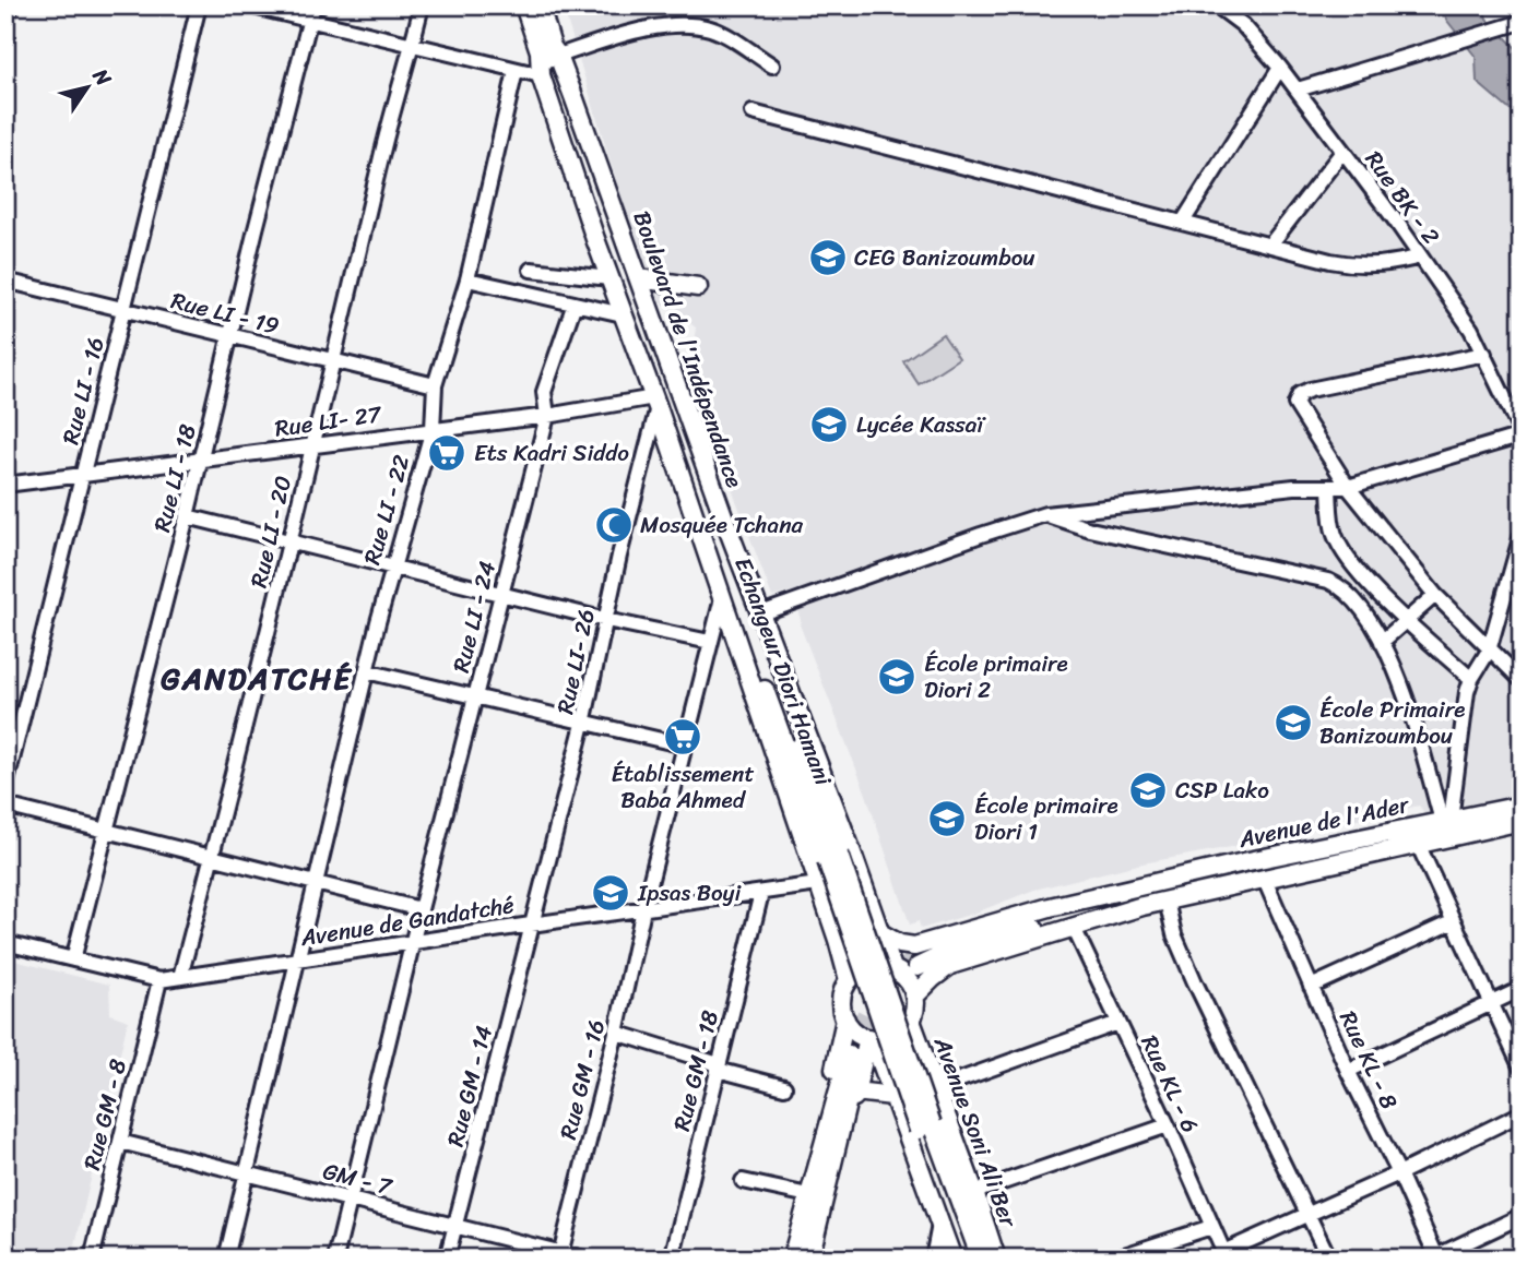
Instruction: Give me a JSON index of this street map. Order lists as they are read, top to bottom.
{
  "streets": {
    "main road": [
      "Boulevard de l'Indépendance",
      "Echangeur Diori Hamani",
      "Avenue de l'Ader",
      "Avenue Soni Ali Ber"
    ],
    "street": [
      "Rue BK - 2",
      "Rue LI - 19",
      "Rue LI - 16",
      "Rue LI- 27",
      "Rue LI - 18",
      "Rue LI - 22",
      "Rue LI - 20",
      "Rue LI - 24",
      "Rue LI- 26",
      "Avenue de Gandatché",
      "Rue KL - 8",
      "Rue GM - 18",
      "Rue GM - 16",
      "Rue KL - 6",
      "Rue GM - 14",
      "Rue GM - 8",
      "GM - 7"
    ]
  },
  "crossings": [
    ["Rue LI - 19", "Rue LI - 16"],
    ["Rue LI - 19", "Rue LI - 18"],
    ["Rue LI - 19", "Rue LI - 22"],
    ["Rue LI - 19", "Rue LI - 20"],
    ["Boulevard de l'Indépendance", "Rue LI- 27"],
    ["Boulevard de l'Indépendance", "Rue LI- 26"],
    ["Boulevard de l'Indépendance", "Echangeur Diori Hamani"],
    ["Boulevard de l'Indépendance", "Avenue de l'Ader"],
    ["Boulevard de l'Indépendance", "Avenue de Gandatché"],
    ["Boulevard de l'Indépendance", "Rue GM - 16"],
    ["Boulevard de l'Indépendance", "Avenue Soni Ali Ber"],
    ["Rue LI - 16", "Rue LI- 27"],
    ["Rue LI- 27", "Rue LI - 18"],
    ["Rue LI- 27", "Rue LI - 22"],
    ["Rue LI- 27", "Rue LI - 20"],
    ["Rue LI- 27", "Rue LI - 24"],
    ["Rue LI- 27", "Rue LI- 26"],
    ["Rue LI - 18", "Avenue de Gandatché"],
    ["Rue LI - 22", "Avenue de Gandatché"],
    ["Rue LI - 22", "GM - 7"],
    ["Rue LI - 20", "Avenue de Gandatché"],
    ["Rue LI - 24", "Avenue de Gandatché"],
    ["Rue LI - 24", "GM - 7"],
    ["Rue LI- 26", "Avenue de Gandatché"],
    ["Rue LI- 26", "Rue GM - 14"],
    ["Echangeur Diori Hamani", "Avenue Soni Ali Ber"],
    ["Avenue de l'Ader", "Rue KL - 8"],
    ["Avenue de l'Ader", "Rue KL - 6"],
    ["Avenue de l'Ader", "Avenue Soni Ali Ber"],
    ["Avenue de Gandatché", "Rue GM - 18"],
    ["Avenue de Gandatché", "Rue GM - 16"],
    ["Avenue de Gandatché", "Rue GM - 14"],
    ["Avenue de Gandatché", "Rue GM - 8"],
    ["Rue GM - 16", "GM - 7"],
    ["Rue GM - 14", "GM - 7"],
    ["Rue GM - 8", "GM - 7"]
  ],
  "districts": ["GANDATCHÉ"],
  "places": {
    "school or university": [
      "CEG Banizoumbou",
      "Lycée Kassaï",
      "École primaire Diori 2",
      "École Primaire Banizoumbou",
      "CSP Lako",
      "École primaire Diori 1",
      "Ipsas Boyi"
    ],
    "supermarket": ["Ets Kadri Siddo", "Établissement Baba Ahmed"],
    "mosque": ["Mosquée Tchana"]
  },
  "north": "top right"
}
